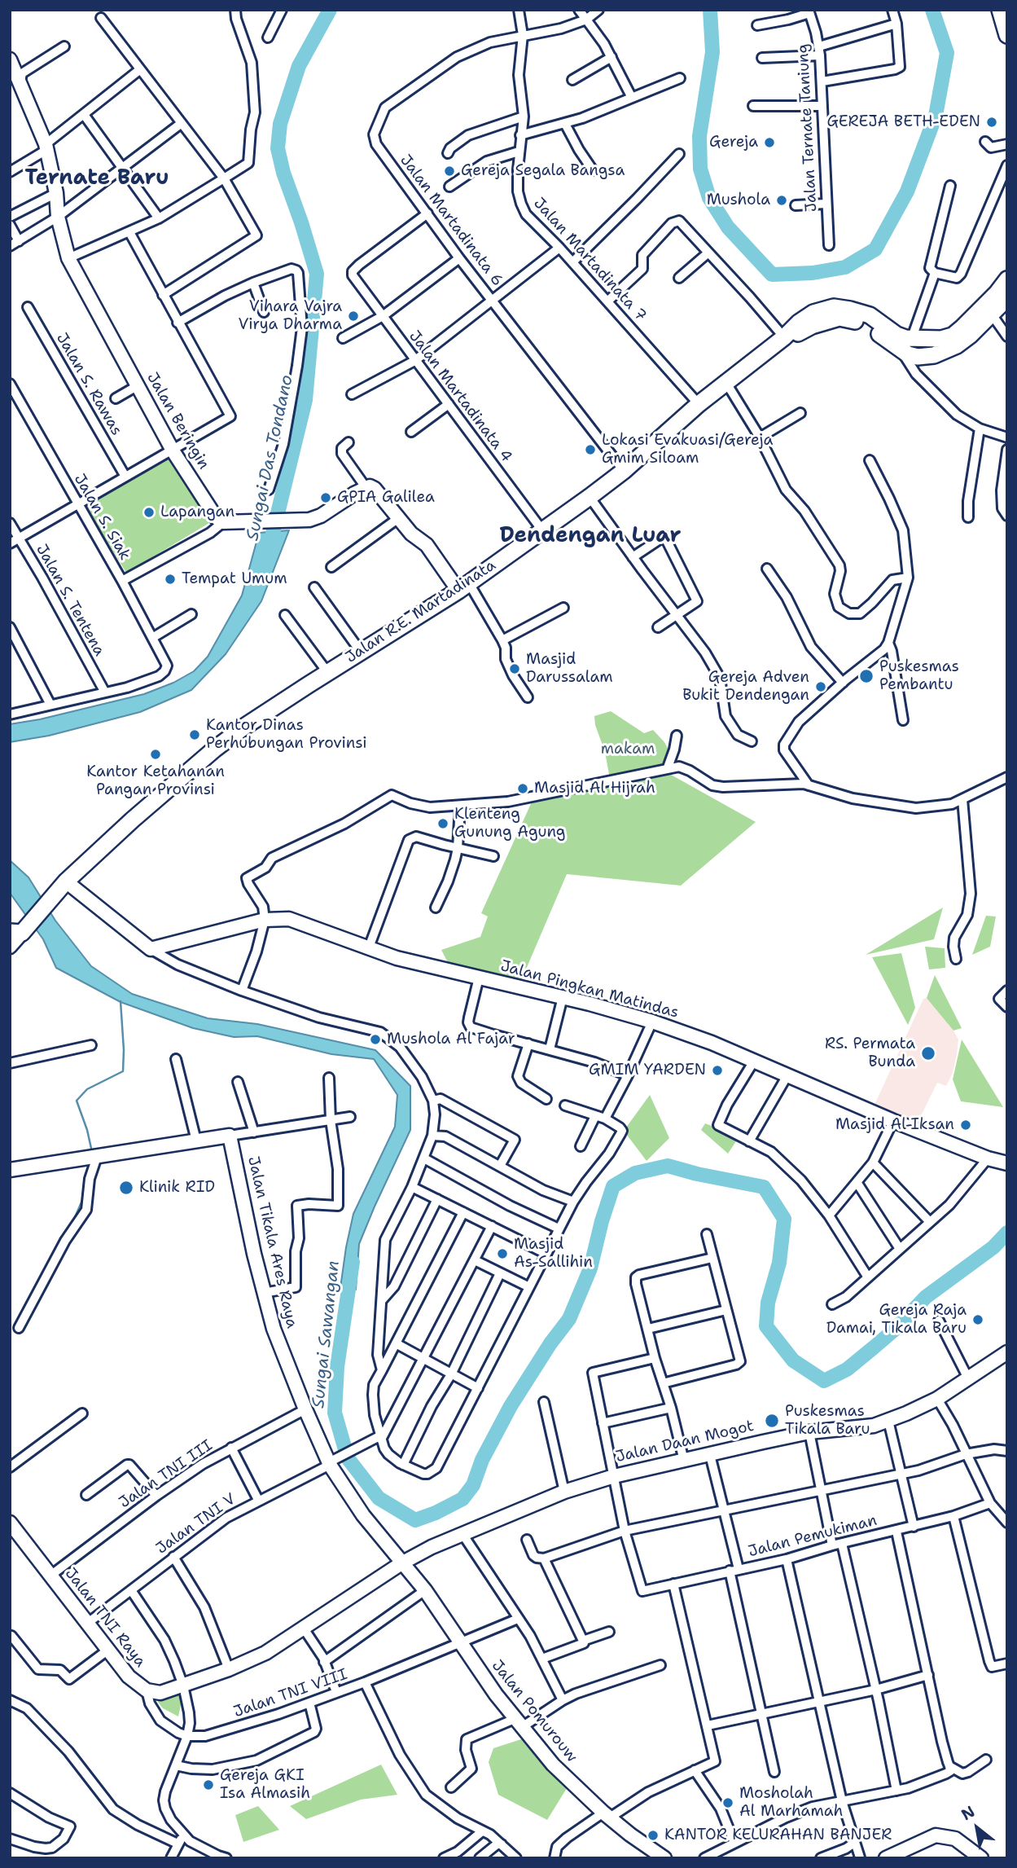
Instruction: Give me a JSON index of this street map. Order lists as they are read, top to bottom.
{
  "streets": {
    "highway": ["Jalan R.E. Martadinata"],
    "main road": [
      "Jalan Beringin",
      "Jalan Pingkan Matindas",
      "Jalan Tikala Ares Raya",
      "Jalan Daan Mogot",
      "Jalan TNI Raya",
      "Jalan Pomurouw"
    ],
    "street": [
      "Jalan Ternate Taniung",
      "Jalan Martadinata 6",
      "Jalan Martadinata 7",
      "Jalan S. Rawas",
      "Jalan Martadinata 4",
      "Jalan S. Siak",
      "Jalan S. Tentena",
      "Jalan TNI III",
      "Jalan TNI V",
      "Jalan Pemukiman",
      "Jalan TNI VIII"
    ]
  },
  "crossings": [
    ["Jalan Martadinata 6", "Jalan Martadinata 7"],
    ["Jalan Martadinata 6", "Jalan Martadinata 4"],
    ["Jalan Martadinata 6", "Jalan R.E. Martadinata"],
    ["Jalan Martadinata 7", "Jalan R.E. Martadinata"],
    ["Jalan Martadinata 4", "Jalan R.E. Martadinata"],
    ["Jalan S. Siak", "Jalan S. Tentena"],
    ["Jalan Tikala Ares Raya", "Jalan Daan Mogot"],
    ["Jalan Tikala Ares Raya", "Jalan TNI III"],
    ["Jalan Tikala Ares Raya", "Jalan TNI V"],
    ["Jalan Tikala Ares Raya", "Jalan TNI Raya"],
    ["Jalan Tikala Ares Raya", "Jalan Pomurouw"],
    ["Jalan Daan Mogot", "Jalan Pemukiman"],
    ["Jalan Daan Mogot", "Jalan TNI Raya"],
    ["Jalan Daan Mogot", "Jalan Pomurouw"],
    ["Jalan TNI III", "Jalan TNI Raya"],
    ["Jalan TNI V", "Jalan TNI Raya"],
    ["Jalan TNI Raya", "Jalan Pomurouw"],
    ["Jalan TNI VIII", "Jalan Pomurouw"]
  ],
  "districts": ["Ternate Baru", "Dendengan Luar"],
  "water": ["Sungai Das Tondano", "Sungai Sawangan"],
  "parks": ["makam"],
  "places": [
    "GEREJA BETH-EDEN",
    "Gereja",
    "Gereja Segala Bangsa",
    "Mushola",
    "Vihara Vajra Virya Dharma",
    "Lokasi Evakuasi/Gereja Gmim Siloam",
    "GPIA Galilea",
    "Lapangan",
    "Tempat Umum",
    "Masjid Darussalam",
    "Puskesmas Pembantu",
    "Gereja Adven Bukit Dendengan",
    "Kantor Dinas Perhubungan Provinsi",
    "Kantor Ketahanan Pangan Provinsi",
    "Masjid Al Hijrah",
    "Klenteng Gunung Agung",
    "Mushola Al Fajar",
    "RS. Permata Bunda",
    "GMIM YARDEN",
    "Masjid Al-Iksan",
    "Klinik RID",
    "Masjid As-Sallihin",
    "Gereja Raja Damai, Tikala Baru",
    "Puskesmas Tikala Baru",
    "Gereja GKI Isa Almasih",
    "Mosholah Al Marhamah",
    "KANTOR KELURAHAN BANJER"
  ],
  "north": "top left"
}
